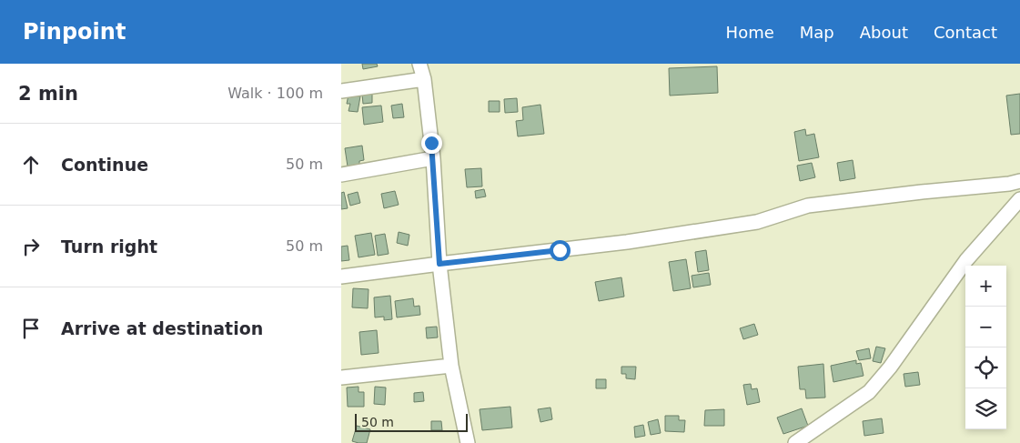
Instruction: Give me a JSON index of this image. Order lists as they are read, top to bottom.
{
  "scale_bar": "50 m",
  "page": {
    "header": "Pinpoint",
    "nav": [
      "Home",
      "Map",
      "About",
      "Contact"
    ],
    "heading": ["2 min", "Walk · 100 m"],
    "list": [
      ["Continue", "50 m"],
      ["Turn right", "50 m"],
      "Arrive at destination"
    ],
    "map_buttons": ["+", "−"],
    "scale": "50 m"
  }
}
